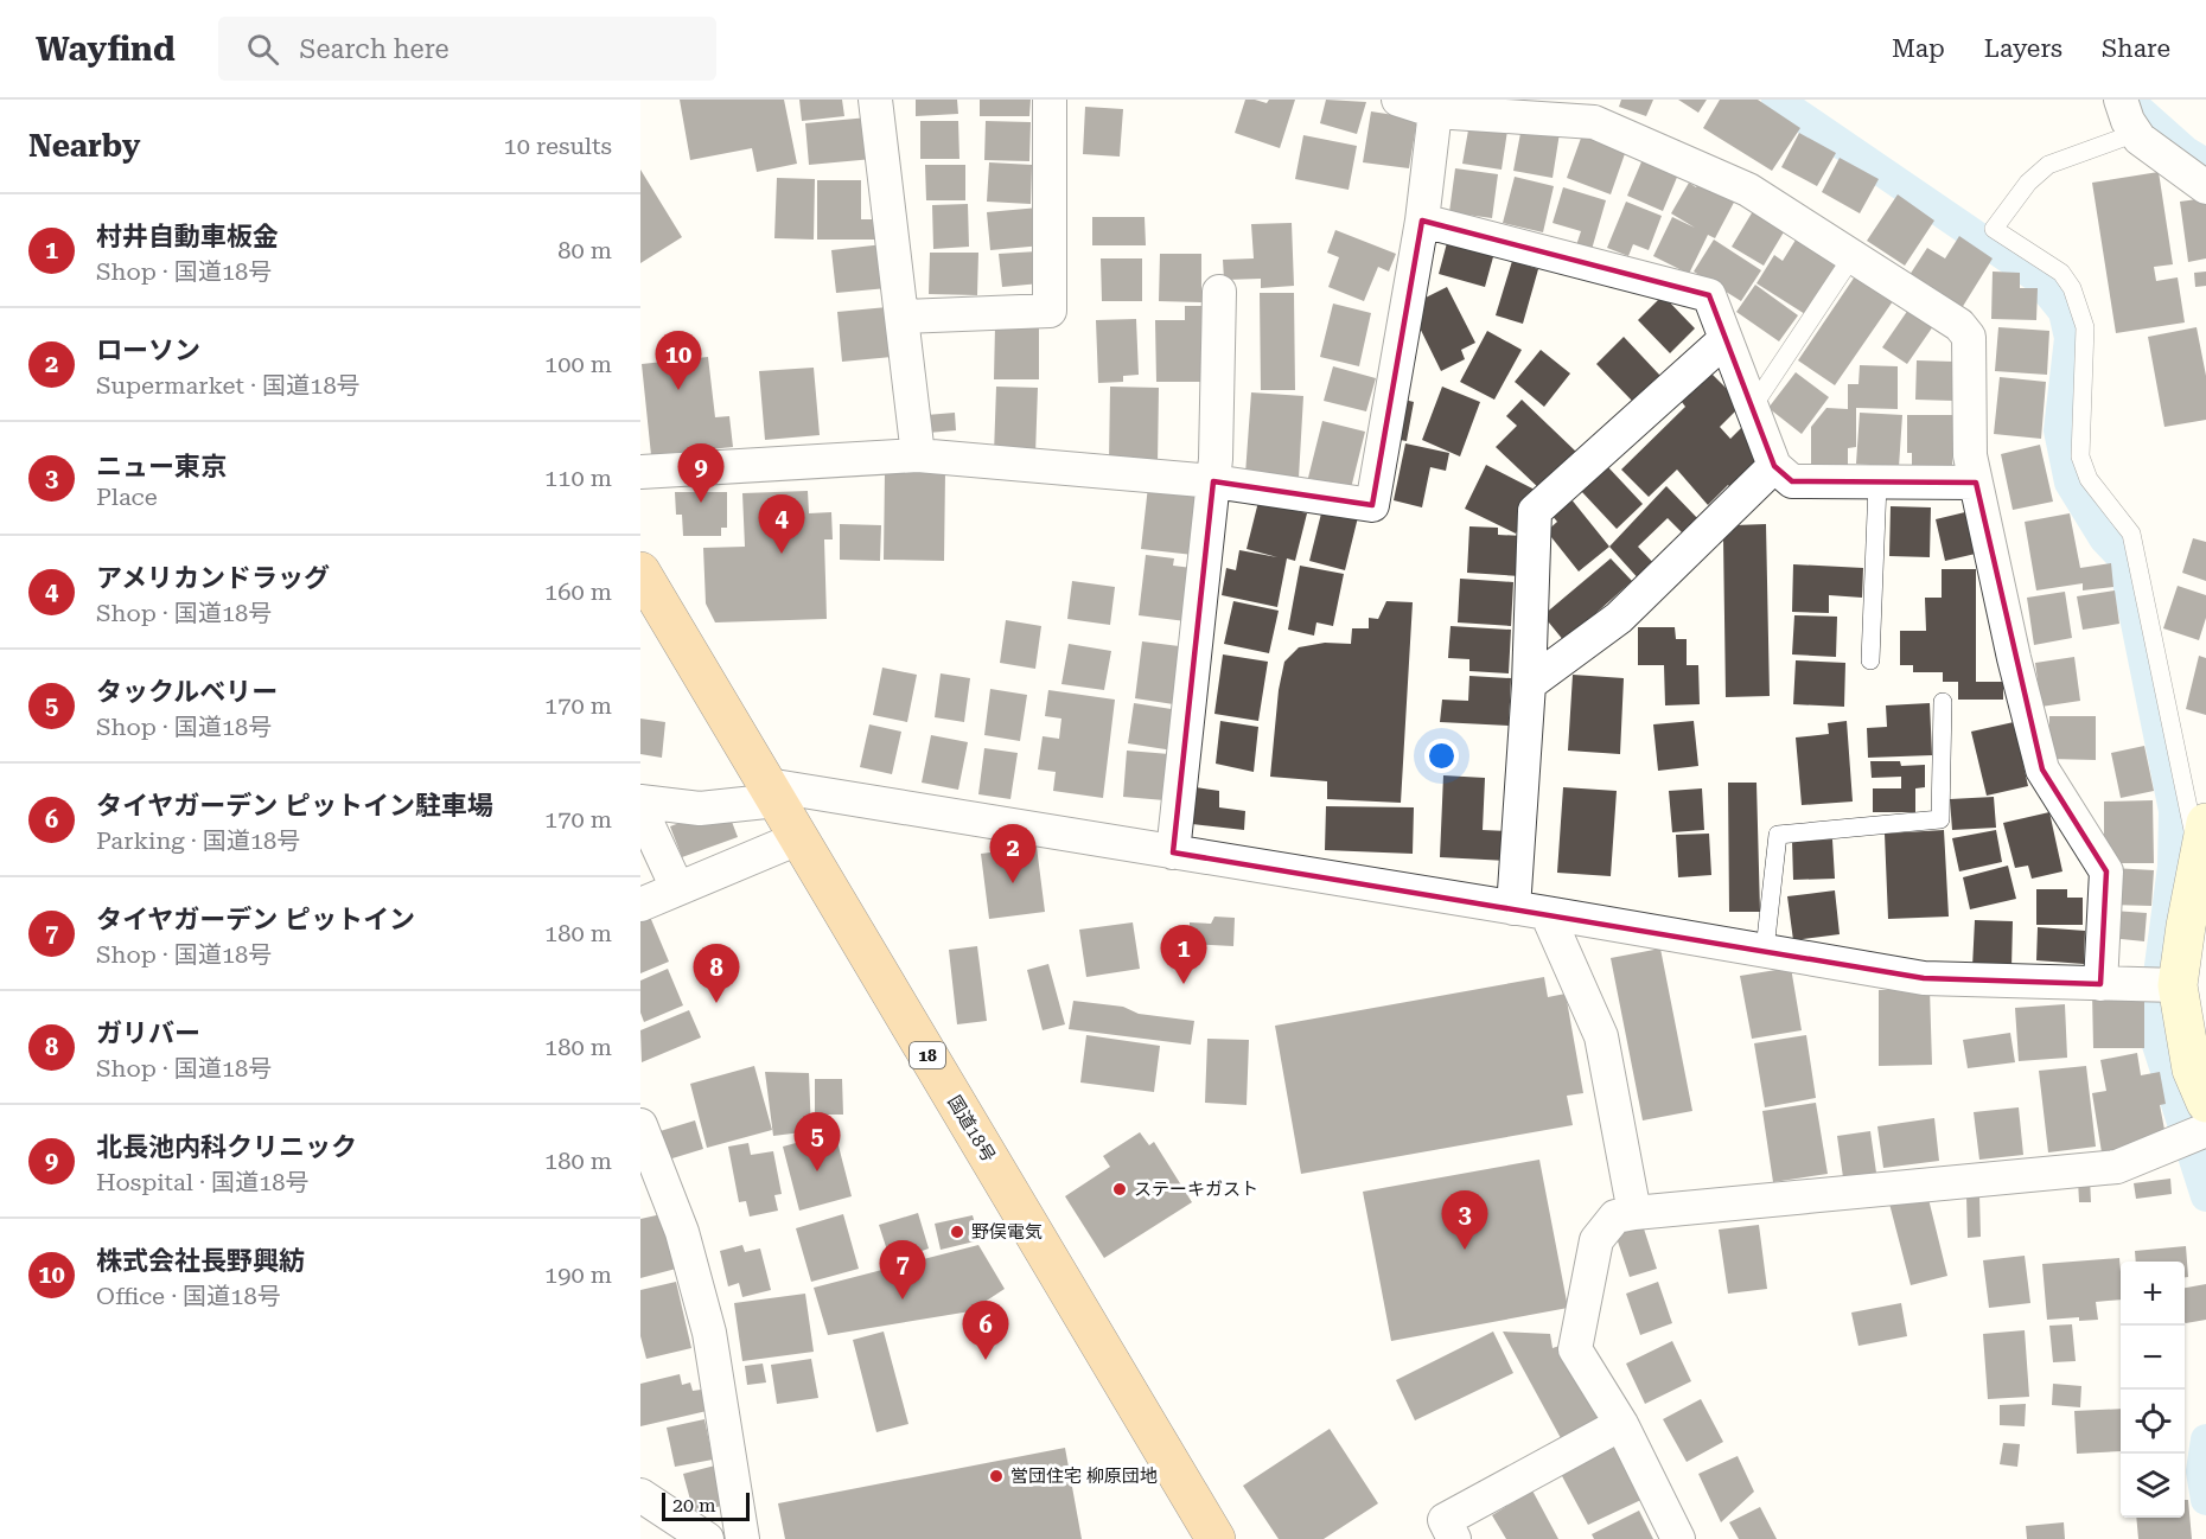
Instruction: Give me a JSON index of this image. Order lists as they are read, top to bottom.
{
  "streets": {
    "highway": ["18", "国道18号"]
  },
  "places": ["ステーキガスト", "野俣電気", "営団住宅 柳原団地"],
  "scale_bar": "20 m",
  "page": {
    "header": "Wayfind",
    "search": "Search here",
    "nav": ["Map", "Layers", "Share"],
    "heading": ["Nearby", "10 results"],
    "list": [
      {
        "mark": "1",
        "name": "村井自動車板金",
        "note": "Shop · 国道18号",
        "value": "80 m"
      },
      {
        "mark": "2",
        "name": "ローソン",
        "note": "Supermarket · 国道18号",
        "value": "100 m"
      },
      {
        "mark": "3",
        "name": "ニュー東京",
        "note": "Place",
        "value": "110 m"
      },
      {
        "mark": "4",
        "name": "アメリカンドラッグ",
        "note": "Shop · 国道18号",
        "value": "160 m"
      },
      {
        "mark": "5",
        "name": "タックルベリー",
        "note": "Shop · 国道18号",
        "value": "170 m"
      },
      {
        "mark": "6",
        "name": "タイヤガーデン ピットイン駐車場",
        "note": "Parking · 国道18号",
        "value": "170 m"
      },
      {
        "mark": "7",
        "name": "タイヤガーデン ピットイン",
        "note": "Shop · 国道18号",
        "value": "180 m"
      },
      {
        "mark": "8",
        "name": "ガリバー",
        "note": "Shop · 国道18号",
        "value": "180 m"
      },
      {
        "mark": "9",
        "name": "北長池内科クリニック",
        "note": "Hospital · 国道18号",
        "value": "180 m"
      },
      {
        "mark": "10",
        "name": "株式会社長野興紡",
        "note": "Office · 国道18号",
        "value": "190 m"
      }
    ],
    "pins": [
      "10",
      "9",
      "4",
      "2",
      "1",
      "8",
      "5",
      "3",
      "7",
      "6"
    ],
    "map_buttons": ["+", "−"],
    "scale": "20 m"
  }
}
